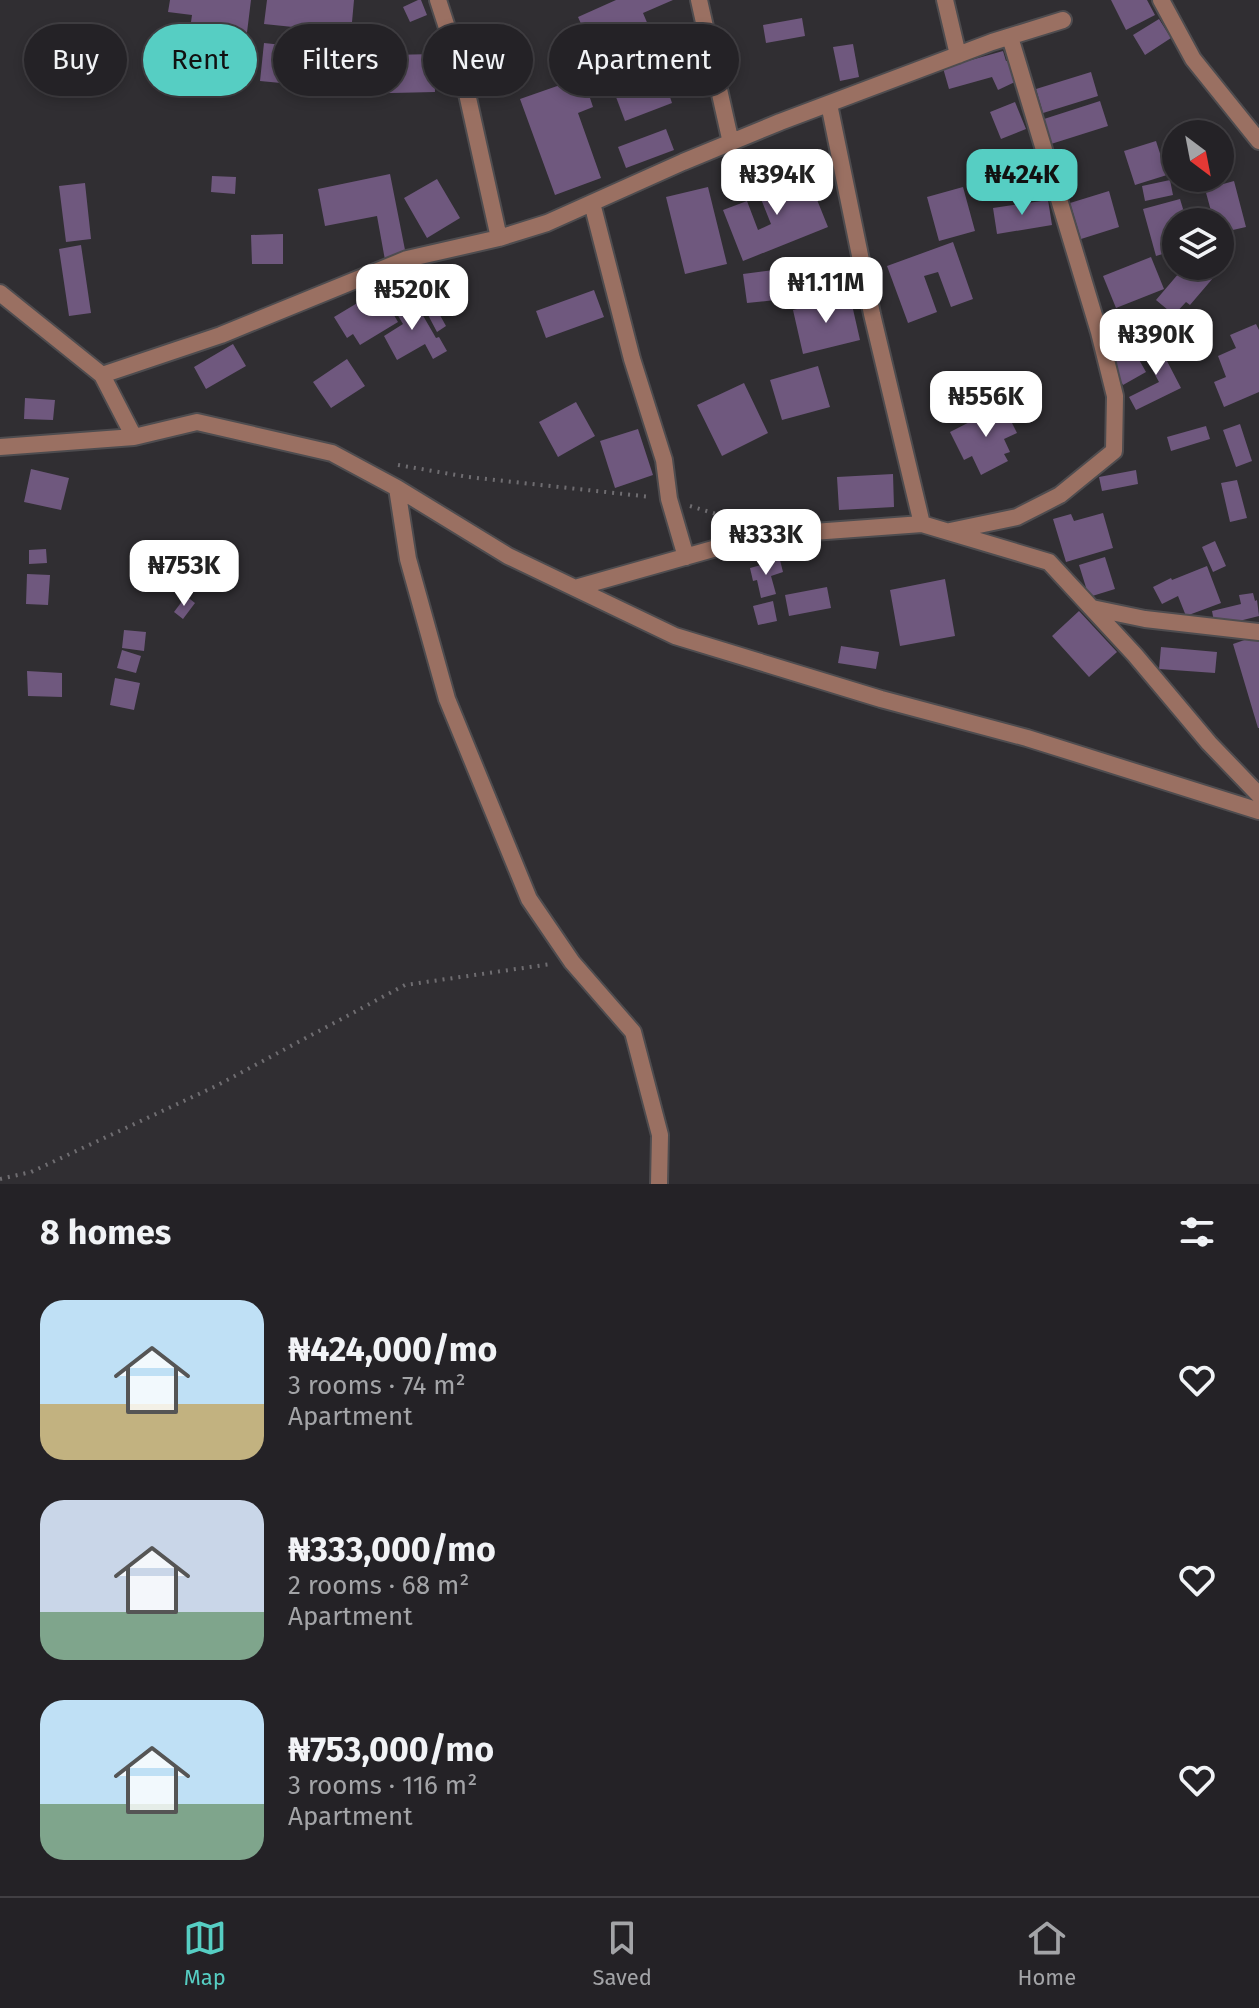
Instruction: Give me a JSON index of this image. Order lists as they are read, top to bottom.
{
  "north": "bottom right",
  "page": {
    "chip": [
      "Buy",
      "Rent",
      "Filters",
      "New",
      "Apartment"
    ],
    "price": [
      "₦394K",
      "₦424K",
      "₦1.11M",
      "₦520K",
      "₦390K",
      "₦556K",
      "₦333K",
      "₦753K"
    ],
    "heading": "8 homes",
    "list": [
      {
        "name": "₦424,000/mo",
        "note": "3 rooms · 74 m² · Apartment"
      },
      {
        "name": "₦333,000/mo",
        "note": "2 rooms · 68 m² · Apartment"
      },
      {
        "name": "₦753,000/mo",
        "note": "3 rooms · 116 m² · Apartment"
      }
    ],
    "tabs": ["Map", "Saved", "Home"]
  }
}
